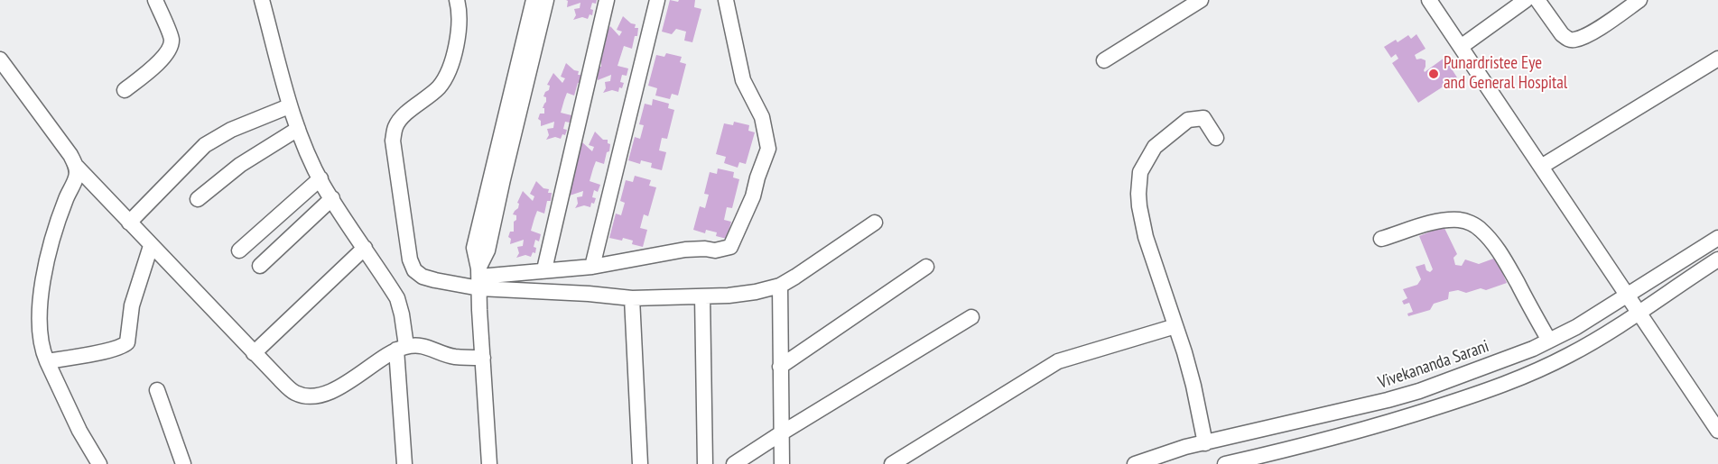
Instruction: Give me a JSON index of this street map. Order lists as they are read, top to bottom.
{
  "streets": {
    "street": ["Vivekananda Sarani"]
  },
  "places": ["Punardristee Eye and General Hospital"]
}
